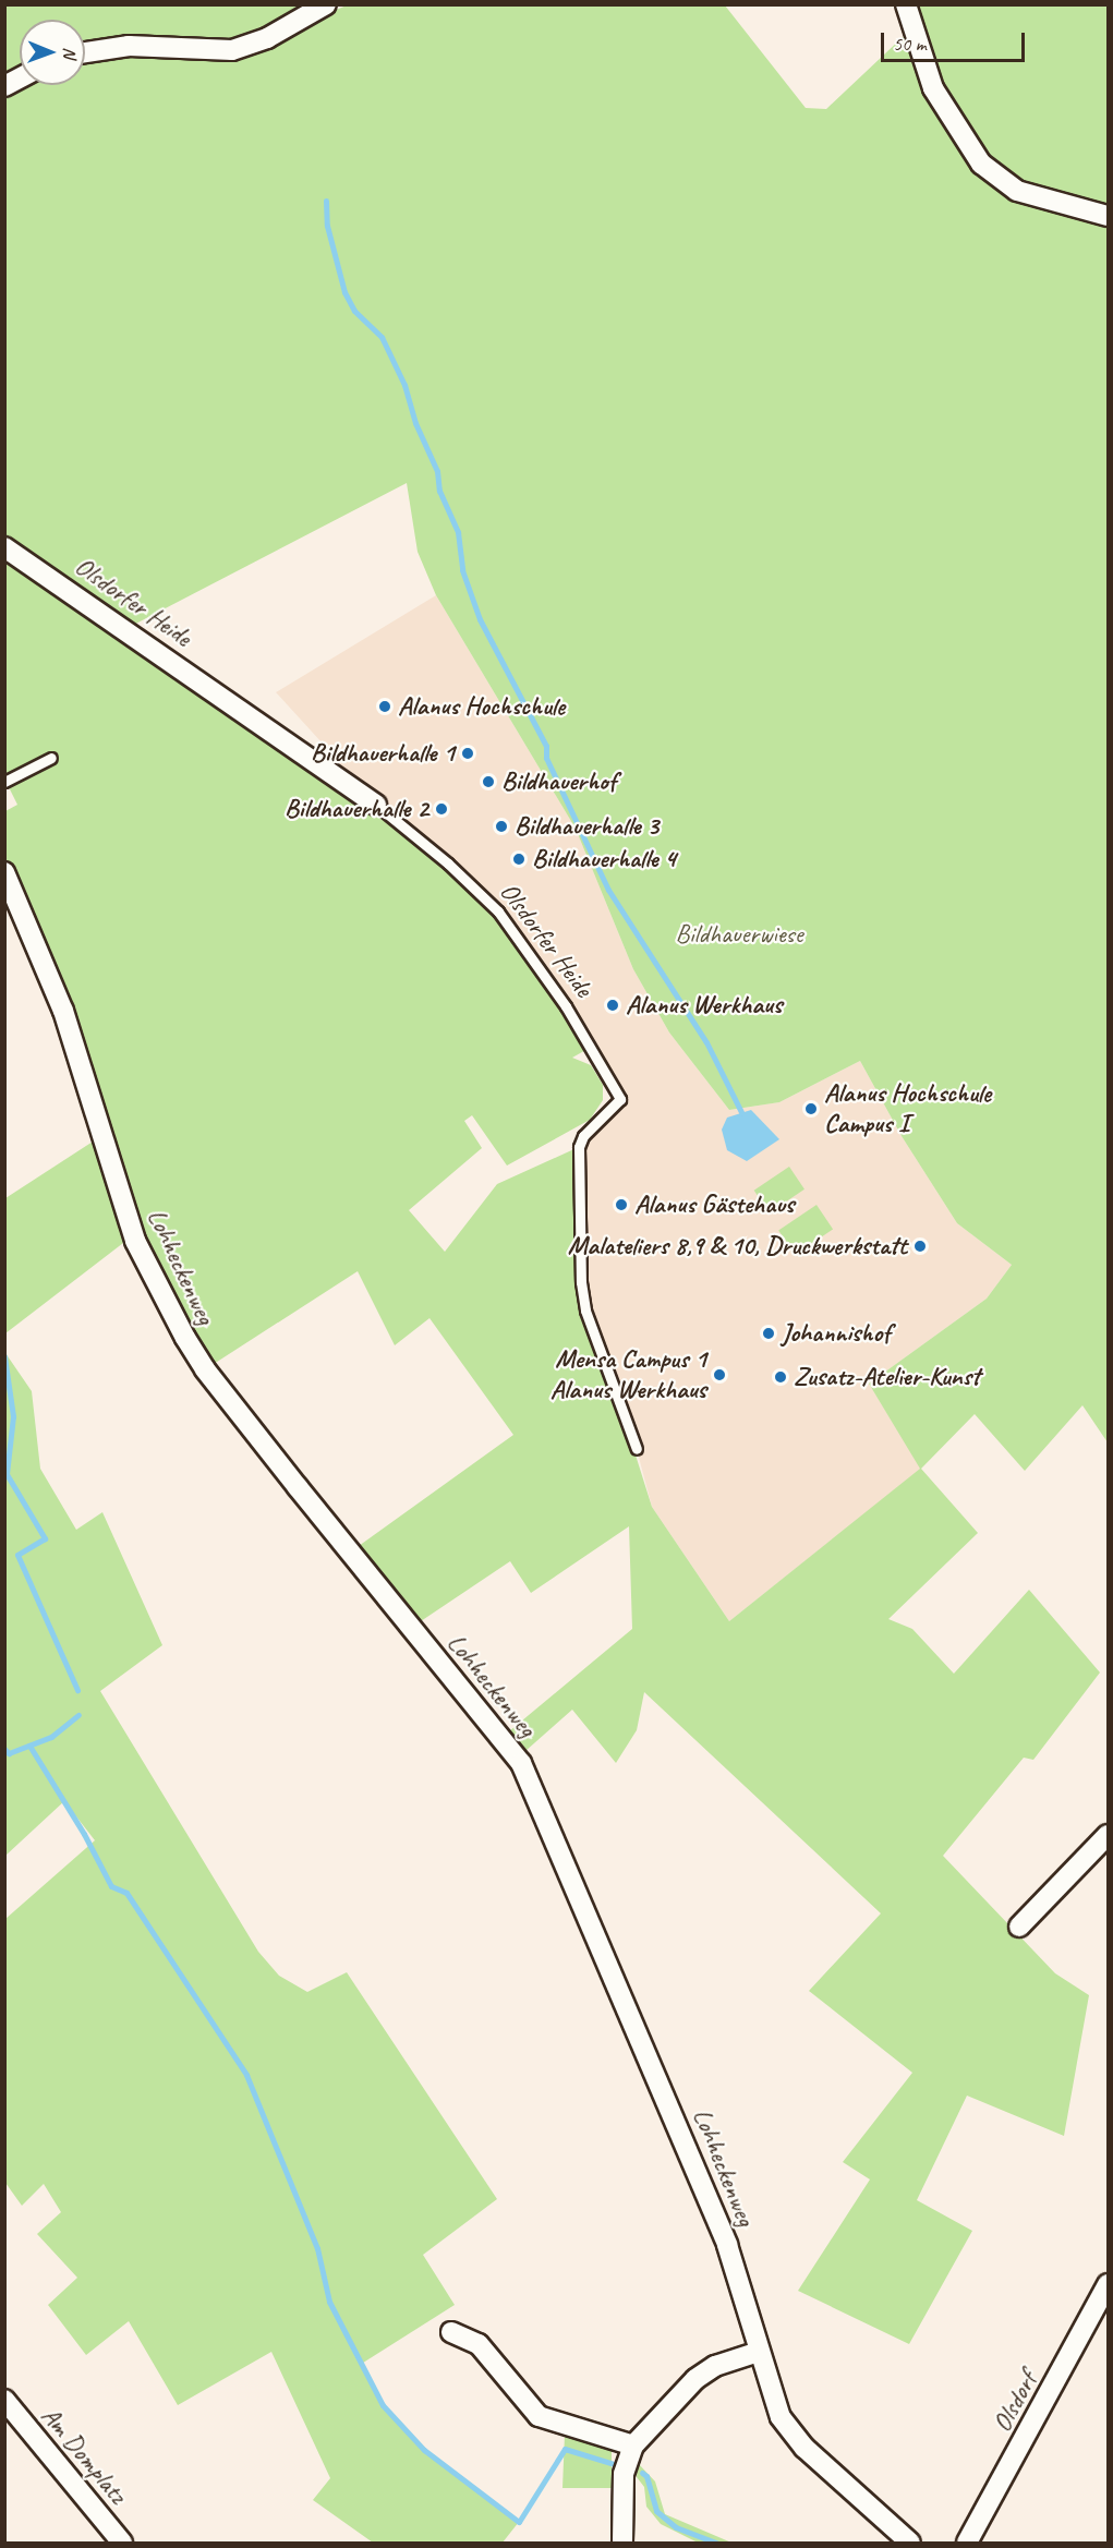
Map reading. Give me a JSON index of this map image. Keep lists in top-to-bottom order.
{
  "streets": {
    "street": [
      "Olsdorfer Heide",
      "Lohheckenweg",
      "Olsdorf",
      "Am Domplatz"
    ]
  },
  "parks": ["Bildhauerwiese"],
  "places": [
    "Alanus Hochschule",
    "Bildhauerhalle 1",
    "Bildhauerhof",
    "Bildhauerhalle 2",
    "Bildhauerhalle 3",
    "Bildhauerhalle 4",
    "Alanus Werkhaus",
    "Alanus Hochschule Campus I",
    "Alanus Gästehaus",
    "Malateliers 8,9 & 10, Druckwerkstatt",
    "Johannishof",
    "Mensa Campus 1 Alanus Werkhaus",
    "Zusatz-Atelier-Kunst"
  ],
  "scale_bar": "50 m",
  "north": "right"
}
